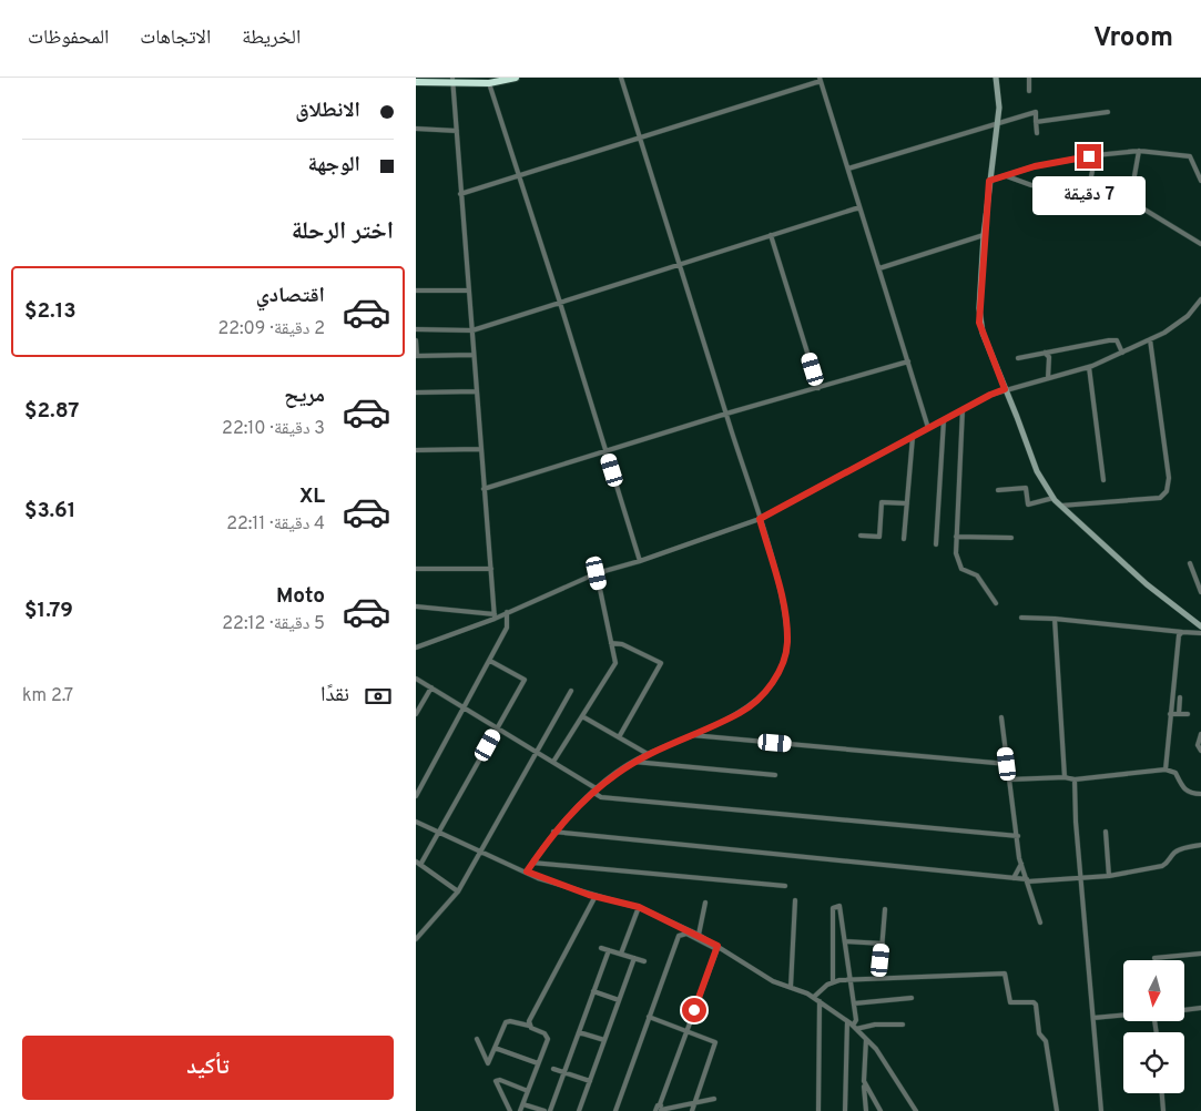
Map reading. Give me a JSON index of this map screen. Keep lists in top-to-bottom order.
{
  "north": "bottom",
  "page": {
    "header": "Vroom",
    "nav": ["الخريطة", "الاتجاهات", "المحفوظات"],
    "banner": ["الانطلاق", "الوجهة"],
    "bubble": "7 دقيقة",
    "heading": "اختر الرحلة",
    "list": [
      {
        "name": "اقتصادي",
        "note": "2 دقيقة · 22:09",
        "value": "$2.13"
      },
      {
        "name": "مريح",
        "note": "3 دقيقة · 22:10",
        "value": "$2.87"
      },
      {
        "name": "XL",
        "note": "4 دقيقة · 22:11",
        "value": "$3.61"
      },
      {
        "name": "Moto",
        "note": "5 دقيقة · 22:12",
        "value": "$1.79"
      }
    ],
    "pay": ["نقدًا", "2.7 km"],
    "buttons": "تأكيد"
  }
}
